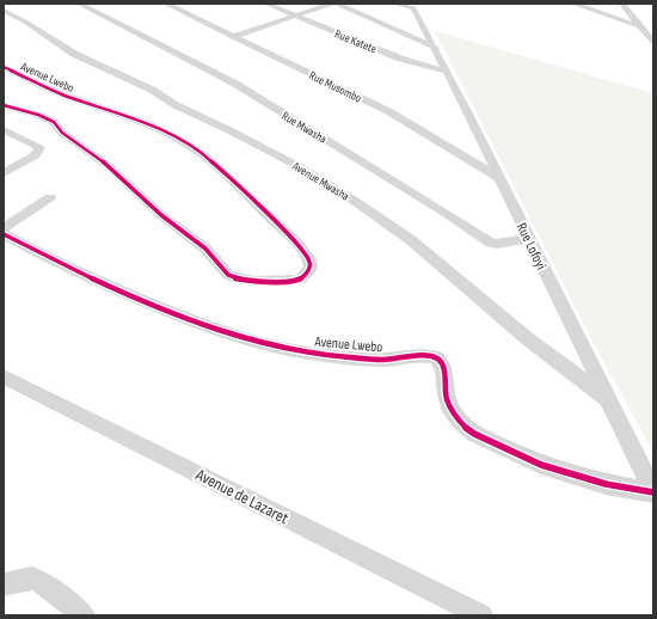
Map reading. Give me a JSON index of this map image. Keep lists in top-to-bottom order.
{
  "streets": {
    "street": [
      "Rue Katete",
      "Avenue Lwebo",
      "Rue Musombo",
      "Rue Mwasha",
      "Avenue Mwasha",
      "Rue Lofoyi",
      "Avenue de Lazaret"
    ]
  },
  "crossings": [
    ["Rue Katete", "Rue Lofoyi"],
    ["Avenue Lwebo", "Rue Lofoyi"],
    ["Rue Musombo", "Rue Lofoyi"],
    ["Rue Mwasha", "Rue Lofoyi"],
    ["Avenue Mwasha", "Rue Lofoyi"]
  ]
}
